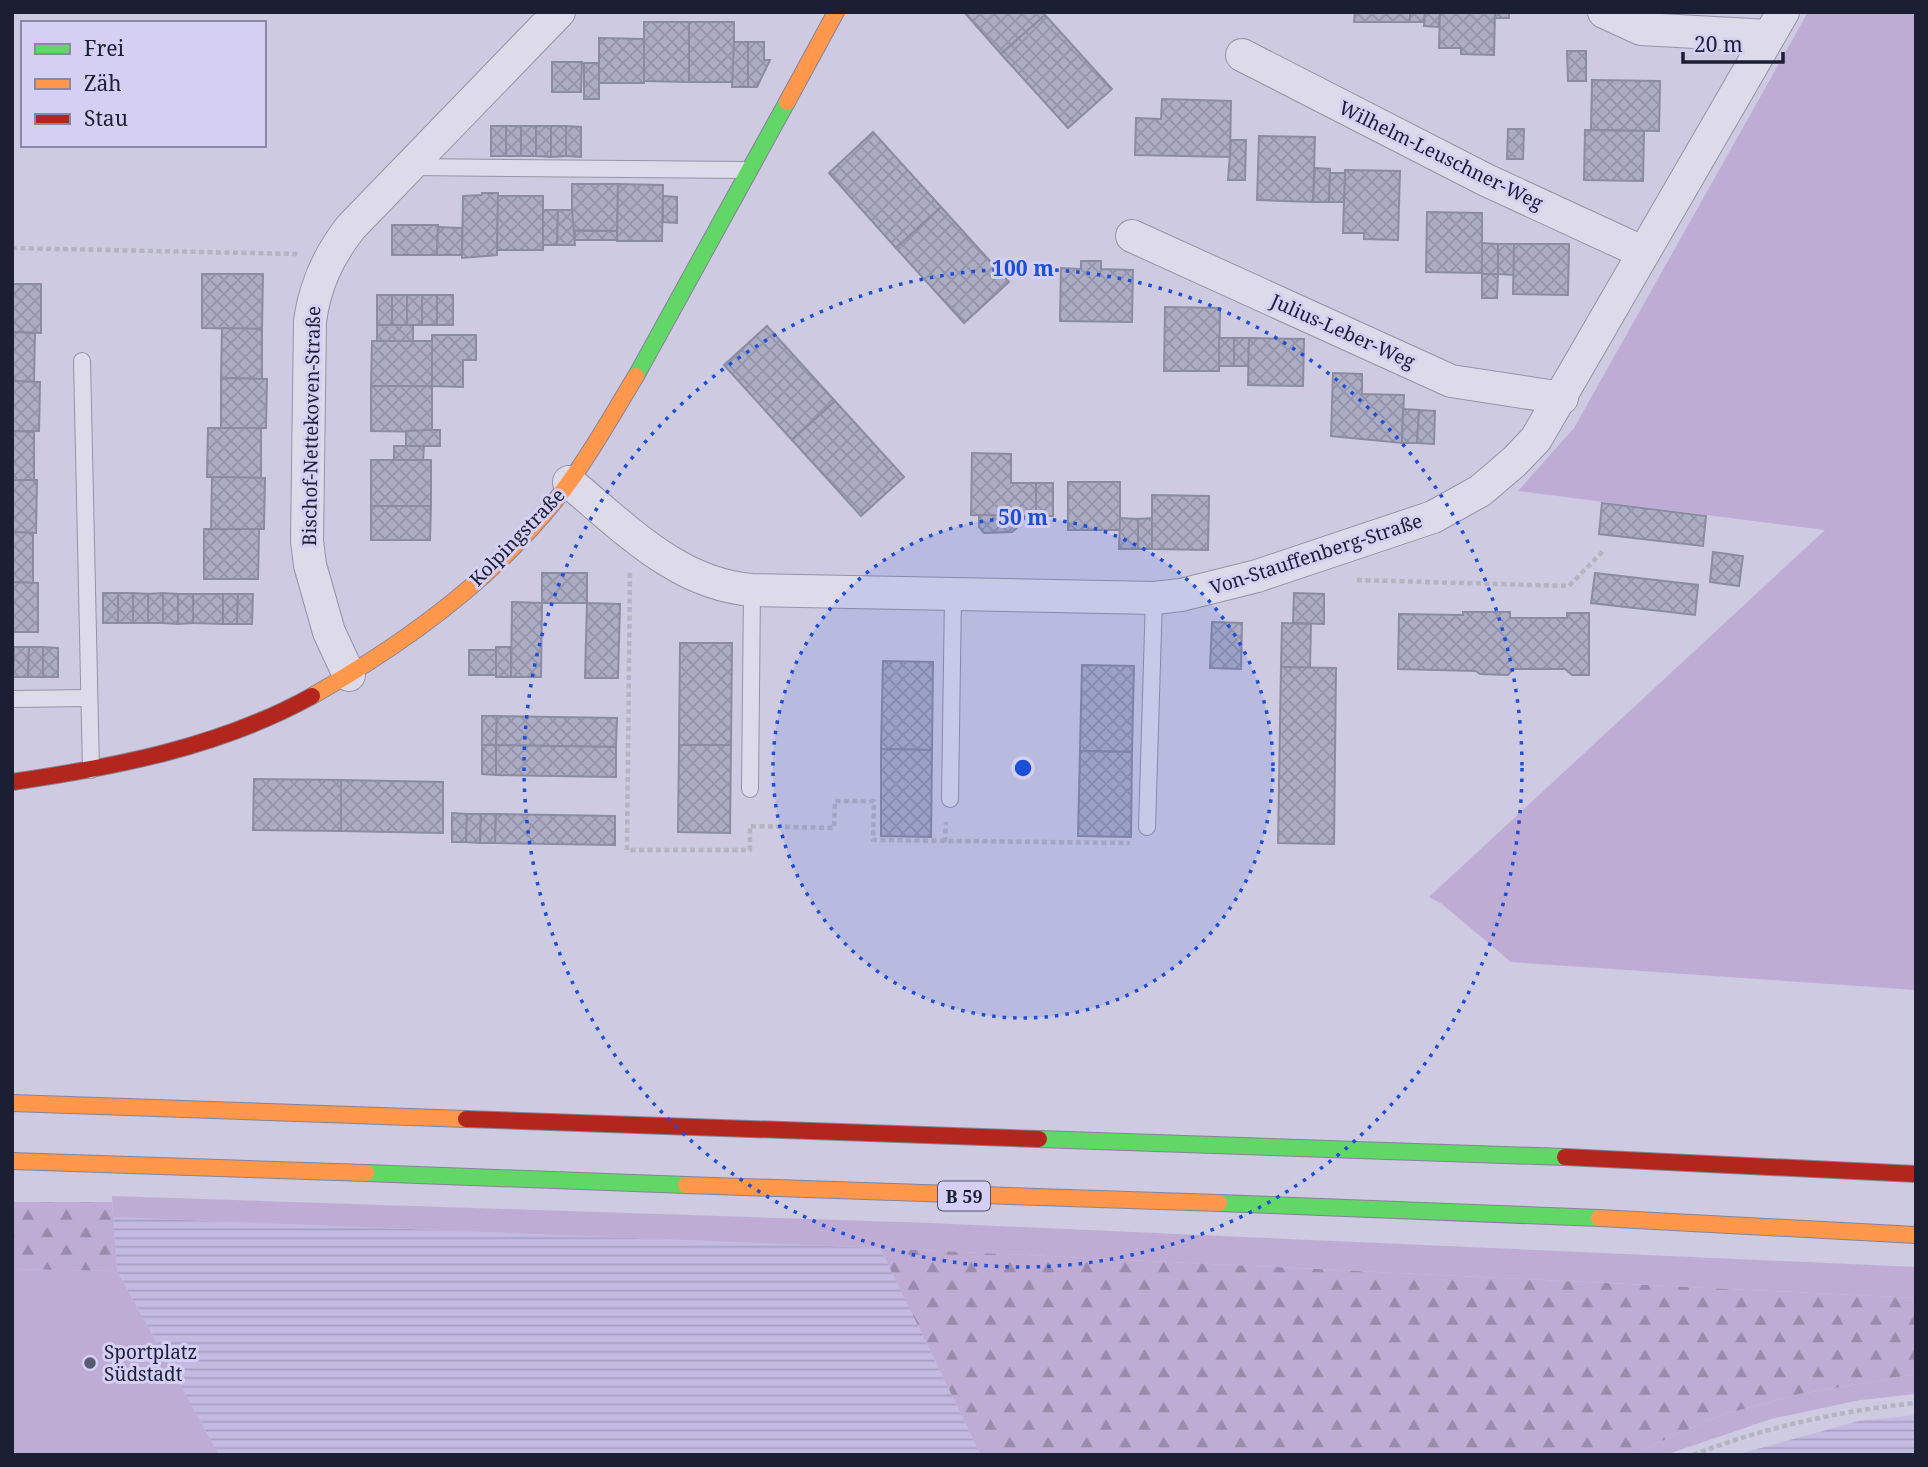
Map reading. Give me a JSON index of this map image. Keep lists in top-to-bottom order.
{
  "streets": {
    "main road": ["Kolpingstraße", "B 59"],
    "street": [
      "Wilhelm-Leuschner-Weg",
      "Julius-Leber-Weg",
      "Bischof-Nettekoven-Straße",
      "Von-Stauffenberg-Straße"
    ]
  },
  "crossings": [
    ["Wilhelm-Leuschner-Weg", "Von-Stauffenberg-Straße"],
    ["Julius-Leber-Weg", "Von-Stauffenberg-Straße"],
    ["Bischof-Nettekoven-Straße", "Kolpingstraße"],
    ["Kolpingstraße", "Von-Stauffenberg-Straße"]
  ],
  "places": ["Sportplatz Südstadt"],
  "legend": ["Frei", "Zäh", "Stau"],
  "scale_bar": "20 m",
  "rings": ["100 m", "50 m"]
}
